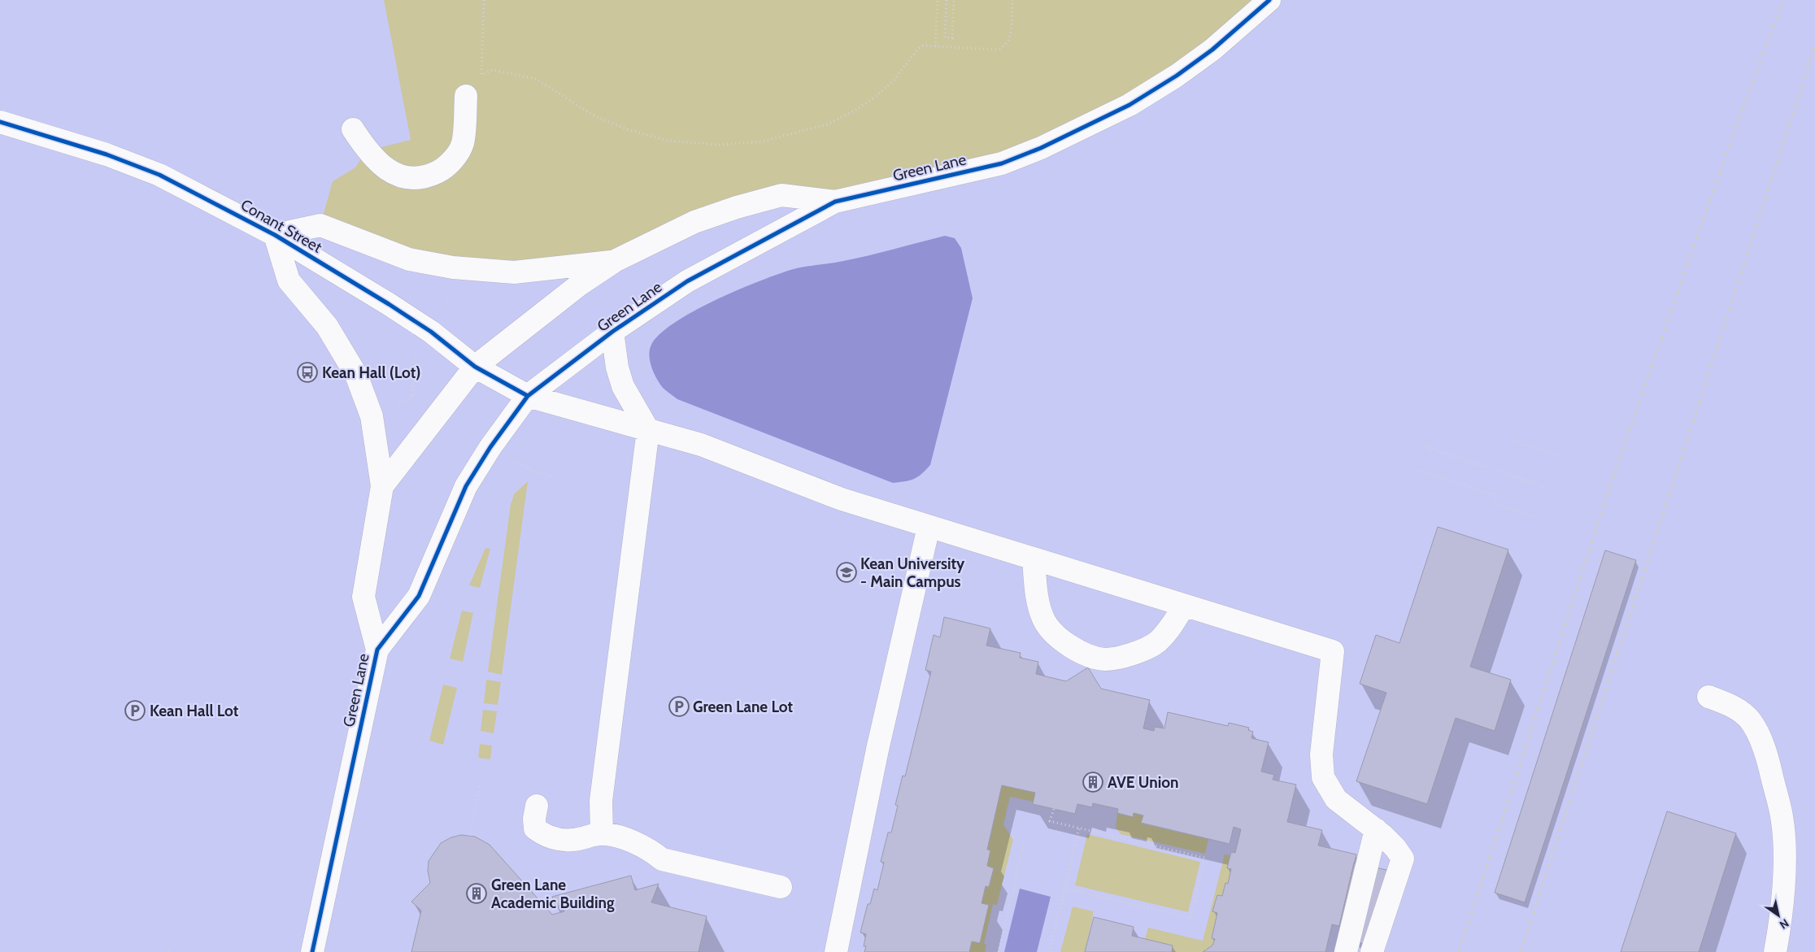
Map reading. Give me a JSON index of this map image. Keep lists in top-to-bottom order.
{
  "streets": {
    "street": ["Green Lane", "Conant Street"]
  },
  "crossings": [
    ["Green Lane", "Conant Street"]
  ],
  "places": {
    "bus stop": ["Kean Hall (Lot)"],
    "school or university": ["Kean University - Main Campus"],
    "parking": ["Green Lane Lot", "Kean Hall Lot"],
    "building": ["AVE Union", "Green Lane Academic Building"]
  },
  "north": "bottom right"
}
